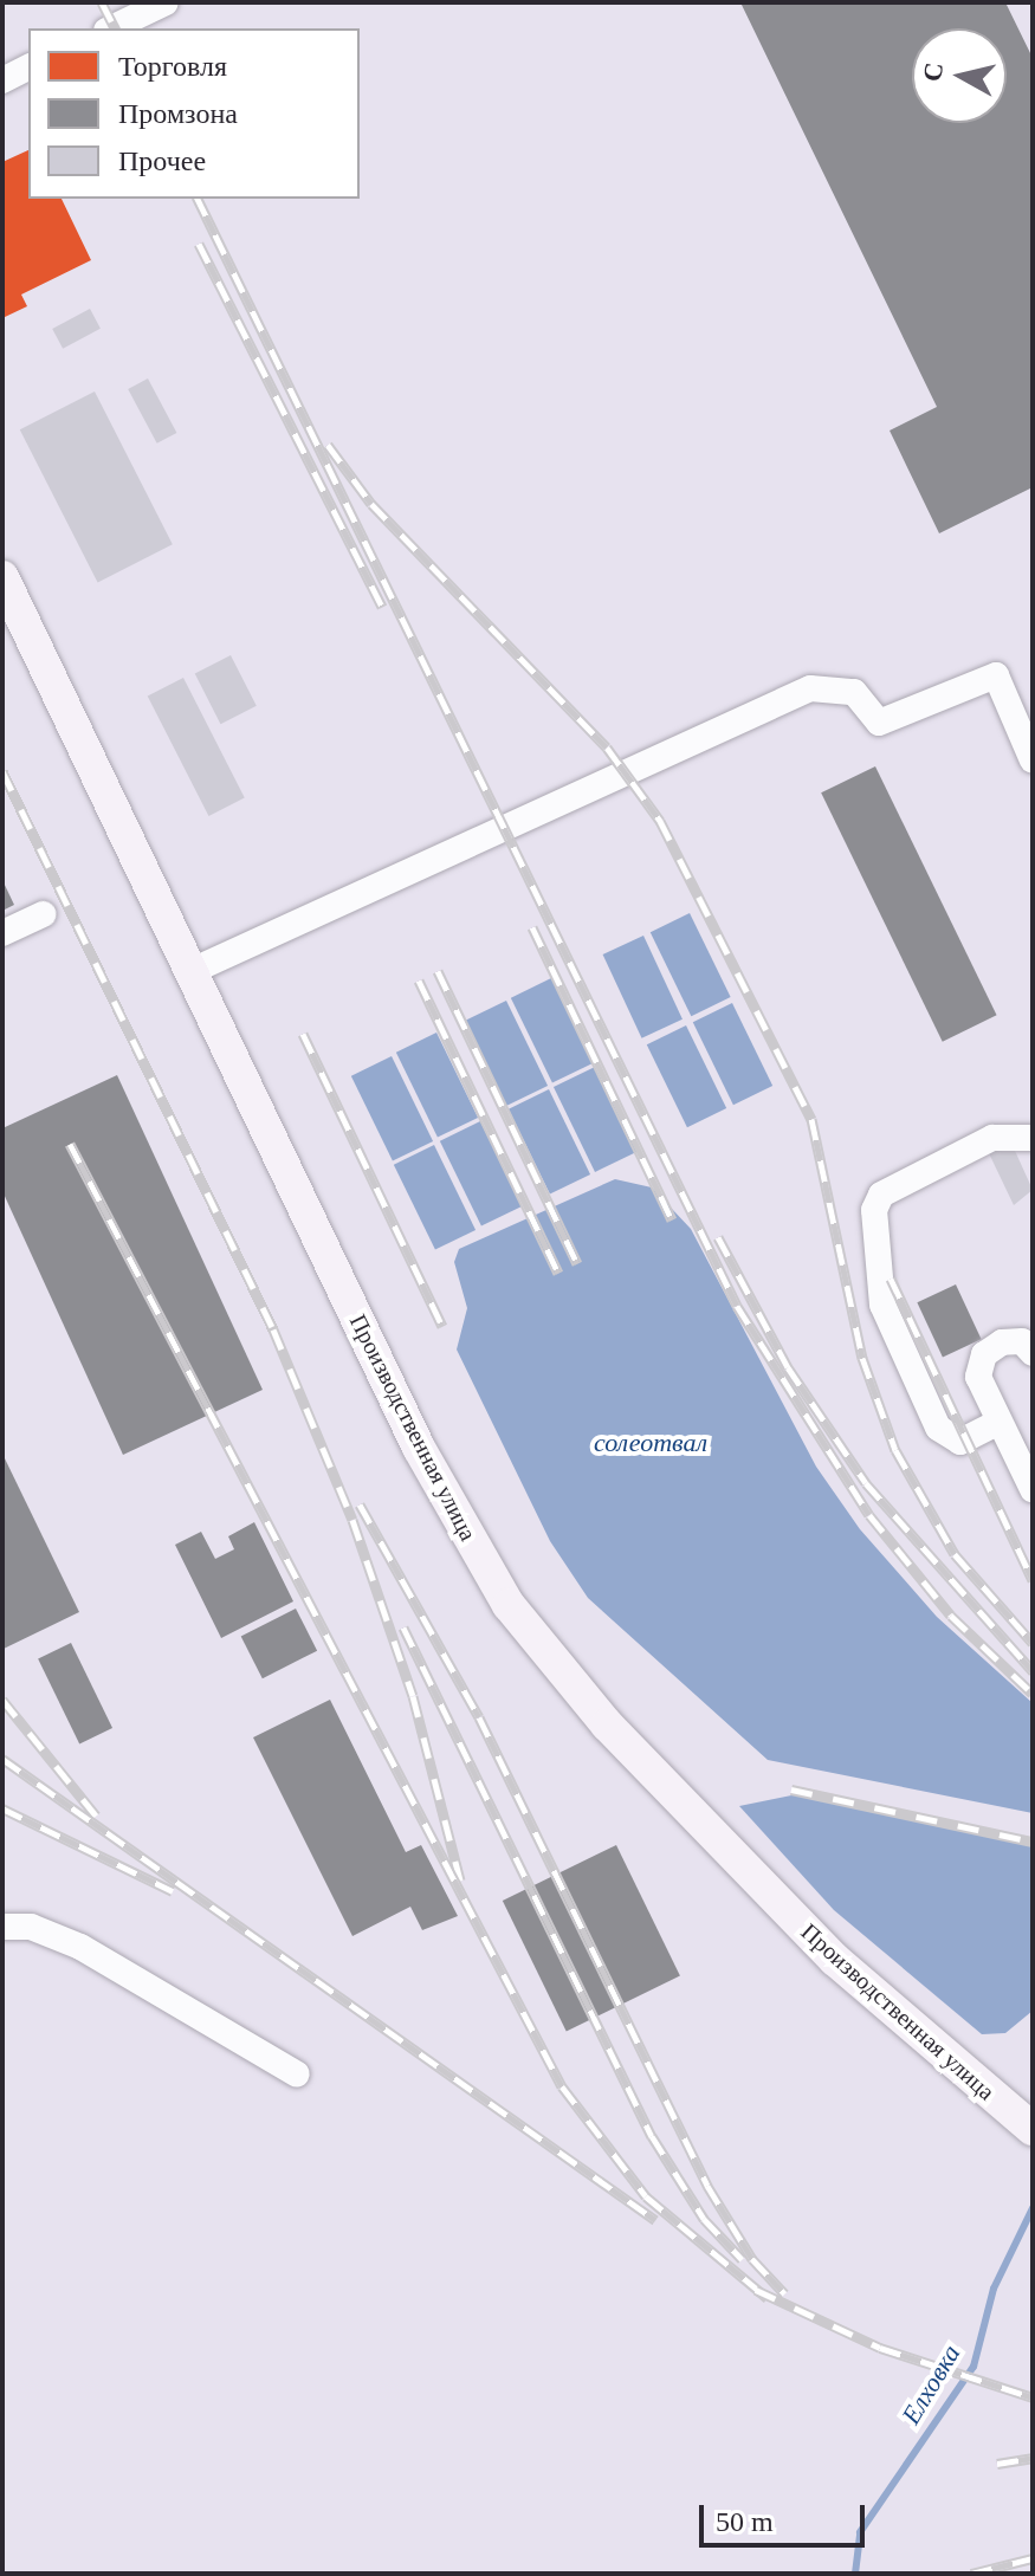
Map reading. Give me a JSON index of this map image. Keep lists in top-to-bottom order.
{
  "streets": {
    "main road": ["Производственная улица"]
  },
  "water": ["солеотвал", "Елховка"],
  "legend": ["Торговля", "Промзона", "Прочее"],
  "scale_bar": "50 m",
  "north": "left"
}
